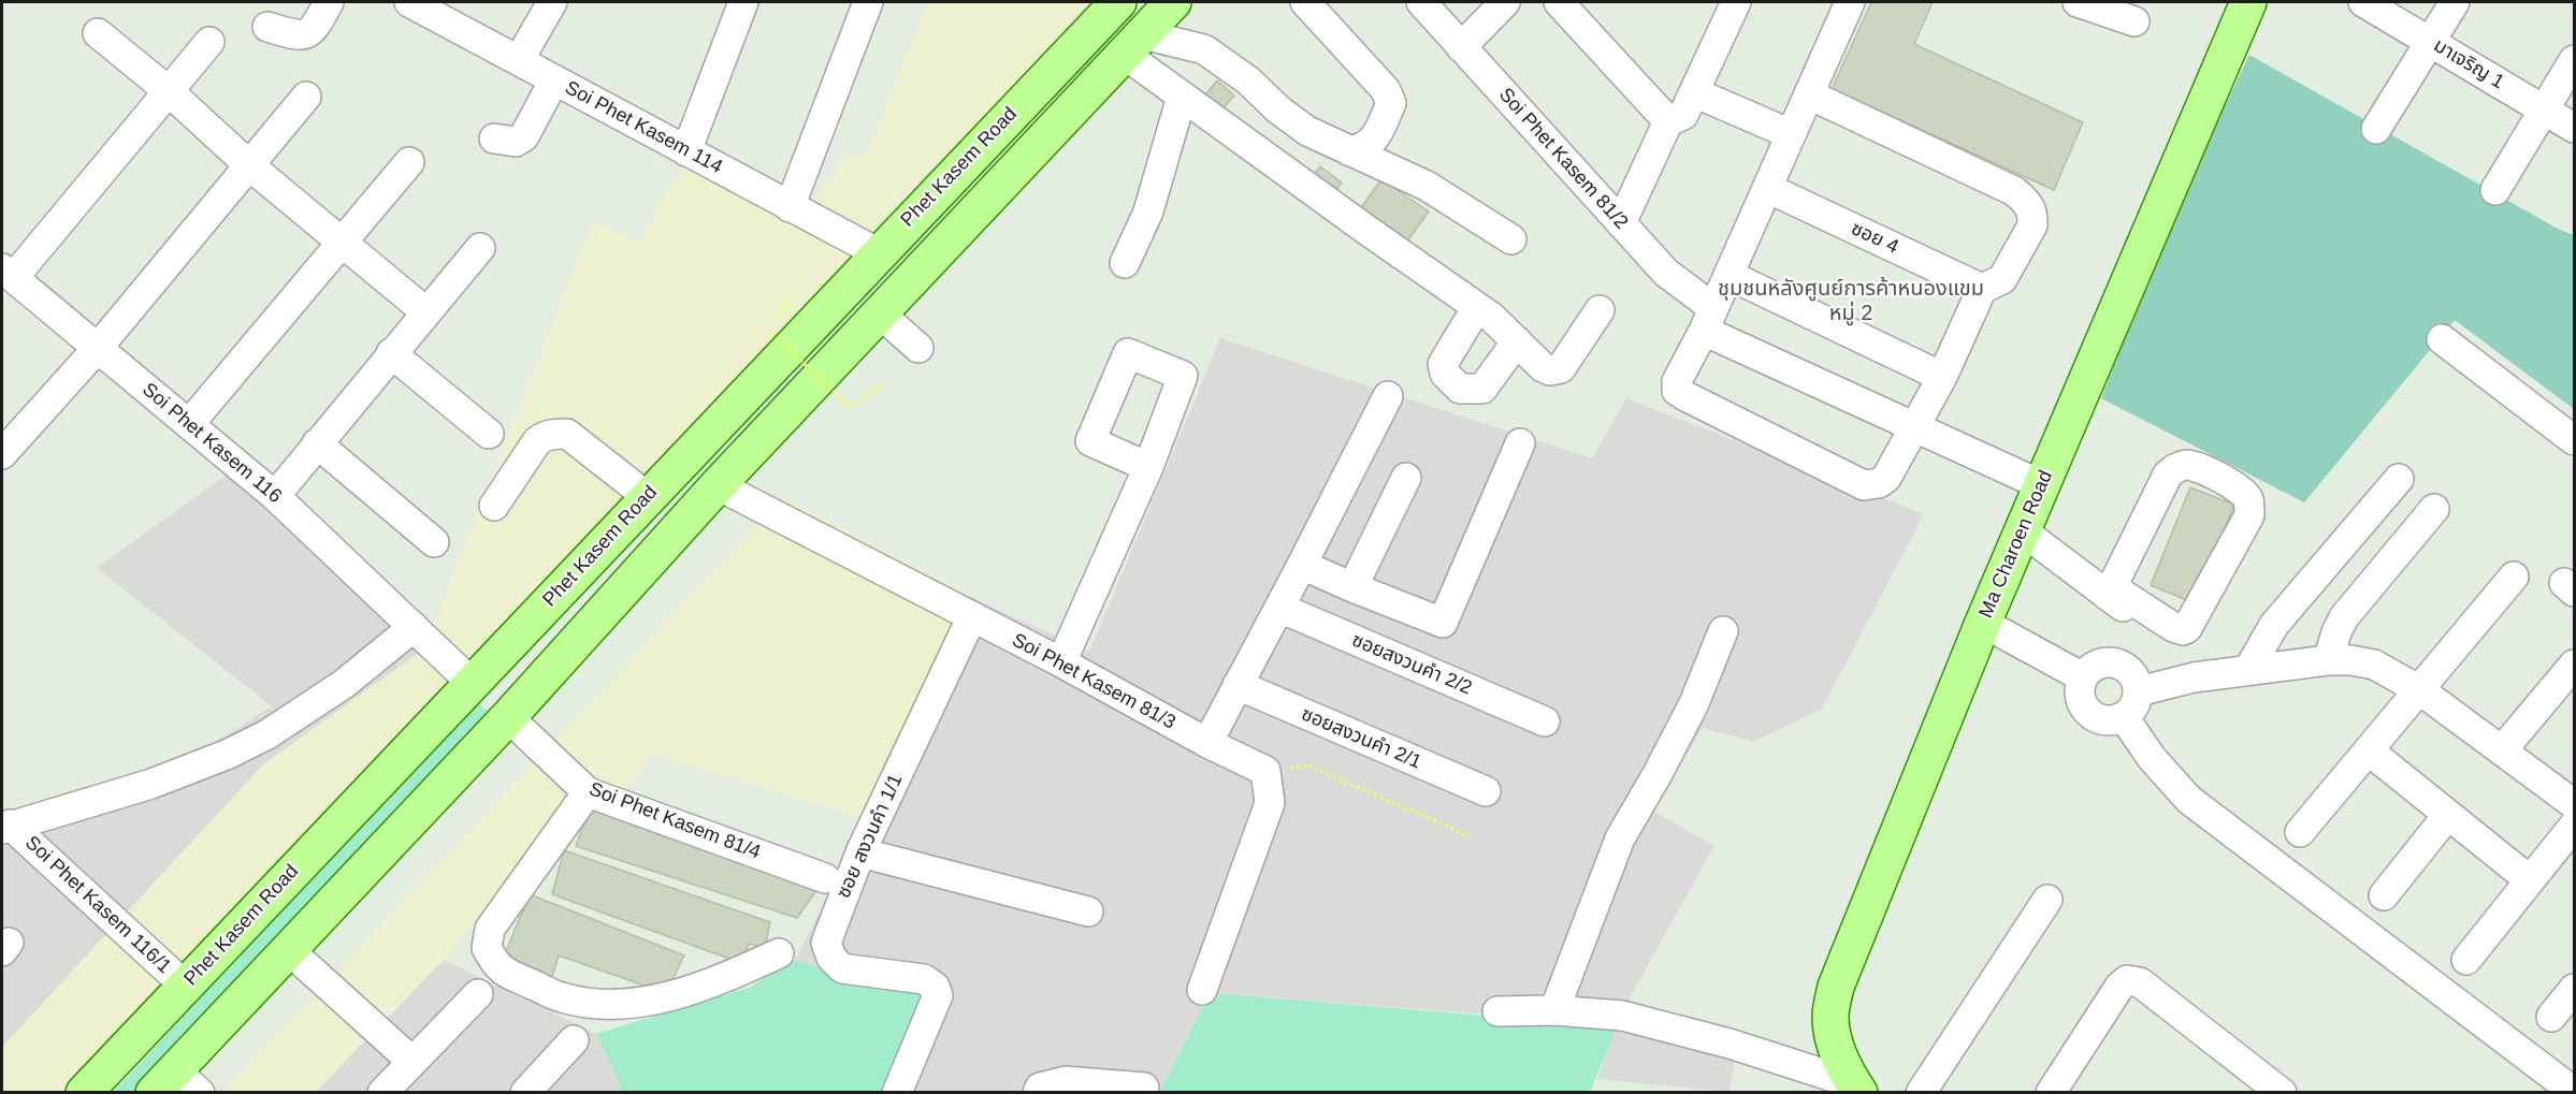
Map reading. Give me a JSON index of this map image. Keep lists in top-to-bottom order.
{
  "streets": {
    "main road": ["Phet Kasem Road", "Ma Charoen Road"],
    "street": [
      "มาเจริญ 1",
      "Soi Phet Kasem 114",
      "Soi Phet Kasem 81/2",
      "ซอย 4",
      "Soi Phet Kasem 116",
      "ซอยสงวนคำ 2/2",
      "Soi Phet Kasem 81/3",
      "ซอยสงวนคำ 2/1",
      "Soi Phet Kasem 81/4",
      "ซอย สงวนคำ 1/1",
      "Soi Phet Kasem 116/1"
    ]
  },
  "crossings": [
    ["Soi Phet Kasem 114", "Phet Kasem Road"],
    ["Soi Phet Kasem 81/2", "Ma Charoen Road"],
    ["Phet Kasem Road", "Soi Phet Kasem 116"],
    ["Phet Kasem Road", "Soi Phet Kasem 116/1"],
    ["Soi Phet Kasem 81/3", "ซอย สงวนคำ 1/1"]
  ],
  "districts": ["ชุมชนหลังศูนย์การค้าหนองแขม หมู่ 2"]
}
